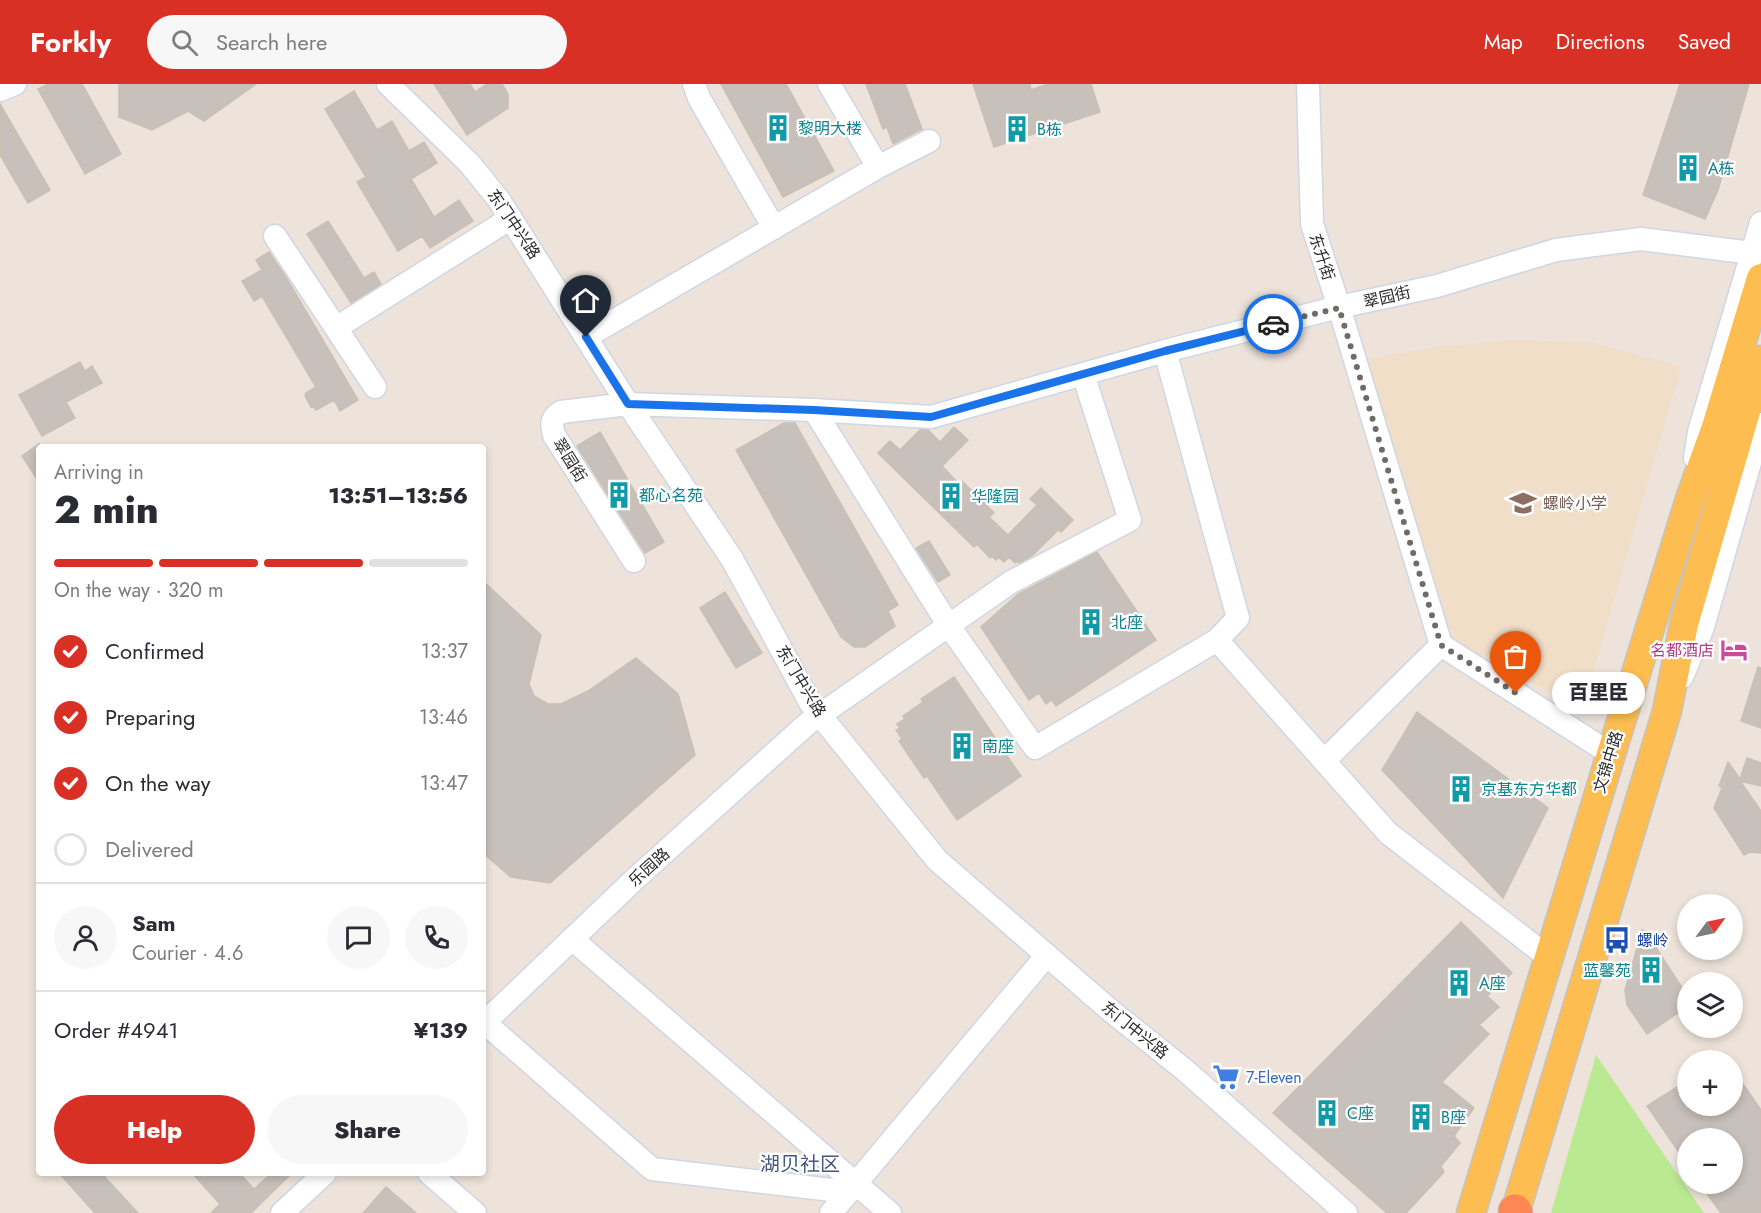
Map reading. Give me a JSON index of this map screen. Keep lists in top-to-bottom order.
{
  "streets": {
    "main road": ["文锦中路"],
    "street": [
      "东门中兴路",
      "东升街",
      "翠园街",
      "乐园路"
    ]
  },
  "crossings": [
    ["东门中兴路", "翠园街"],
    ["东门中兴路", "乐园路"],
    ["东升街", "翠园街"],
    ["翠园街", "文锦中路"],
    ["翠园街", "乐园路"]
  ],
  "districts": ["湖贝社区"],
  "places": {
    "building": [
      "黎明大楼",
      "B栋",
      "A栋",
      "都心名苑",
      "华隆园",
      "北座",
      "南座",
      "京基东方华都",
      "蓝馨苑",
      "A座",
      "C座",
      "B座"
    ],
    "school or university": ["螺岭小学"],
    "hotel": ["名都酒店"],
    "other": ["百里臣"],
    "bus stop": ["螺岭"],
    "supermarket": ["7-Eleven"]
  },
  "north": "top right",
  "page": {
    "header": "Forkly",
    "search": "Search here",
    "nav": ["Map", "Directions", "Saved"],
    "heading": ["2 min", "Arriving in", "13:51–13:56"],
    "panel": [
      "Sam",
      "Courier · 4.6",
      "Order #4941",
      "¥139"
    ],
    "bar": "On the way · 320 m",
    "list": [
      ["Confirmed", "13:37"],
      ["Preparing", "13:46"],
      ["On the way", "13:47"],
      "Delivered"
    ],
    "bubble": "百里臣",
    "map_buttons": ["+", "−"],
    "buttons": ["Help", "Share"]
  }
}
